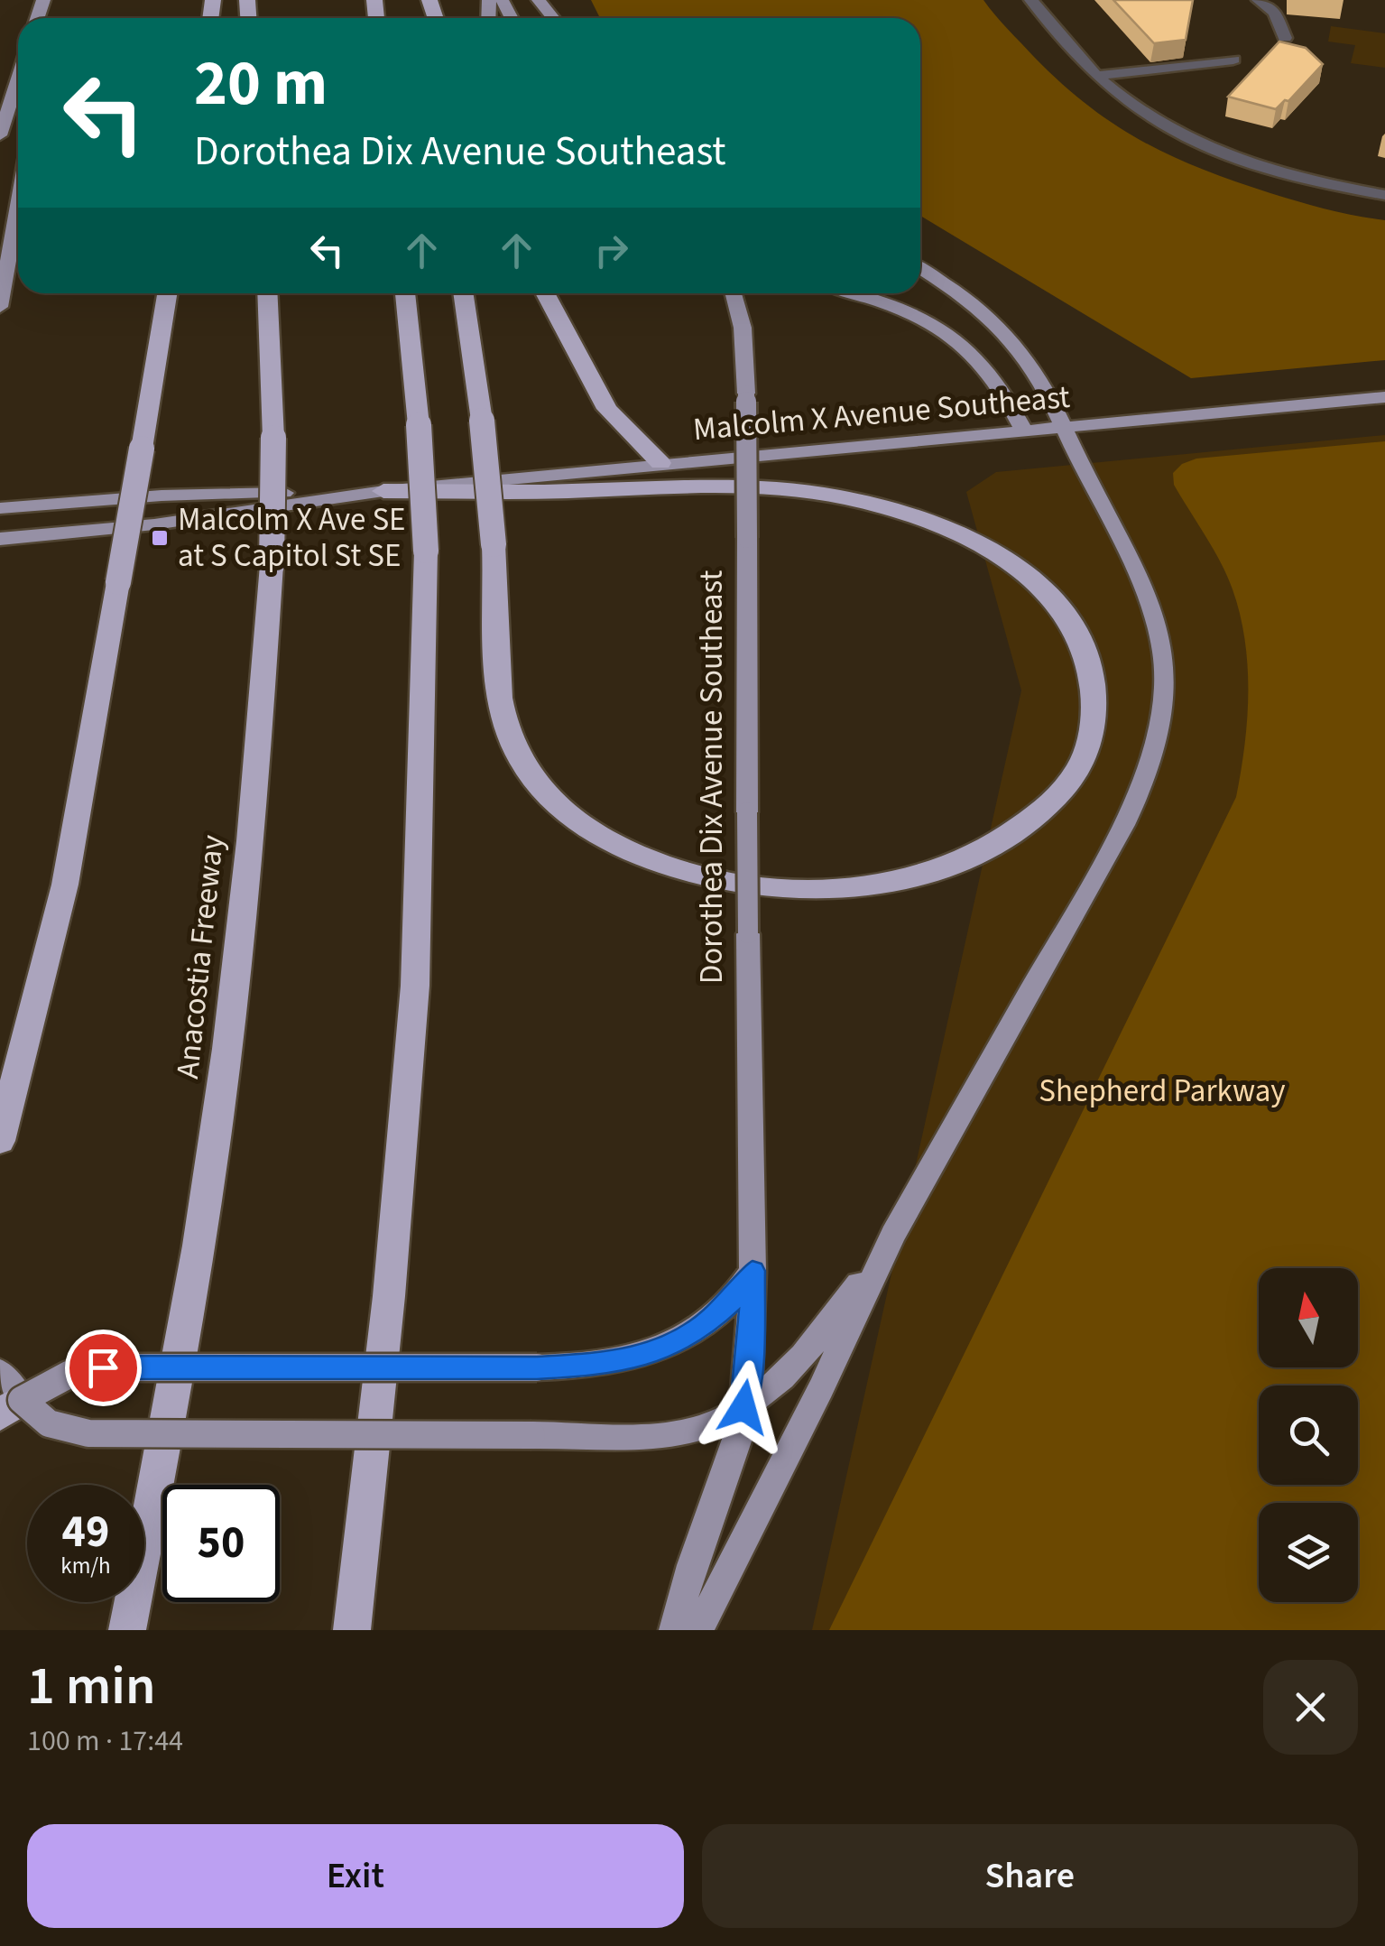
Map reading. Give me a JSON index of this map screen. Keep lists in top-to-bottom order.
{
  "streets": {
    "highway": ["Anacostia Freeway"],
    "main road": ["Malcolm X Avenue Southeast", "Dorothea Dix Avenue Southeast"]
  },
  "parks": ["Shepherd Parkway"],
  "places": {
    "transit": ["Malcolm X Ave SE at S Capitol St SE"]
  },
  "north": "top",
  "page": {
    "turn": ["20 m", "Dorothea Dix Avenue Southeast"],
    "speed": "49 km/h",
    "limit": "50",
    "heading": ["1 min", "100 m · 17:44"],
    "buttons": ["Exit", "Share"]
  }
}
